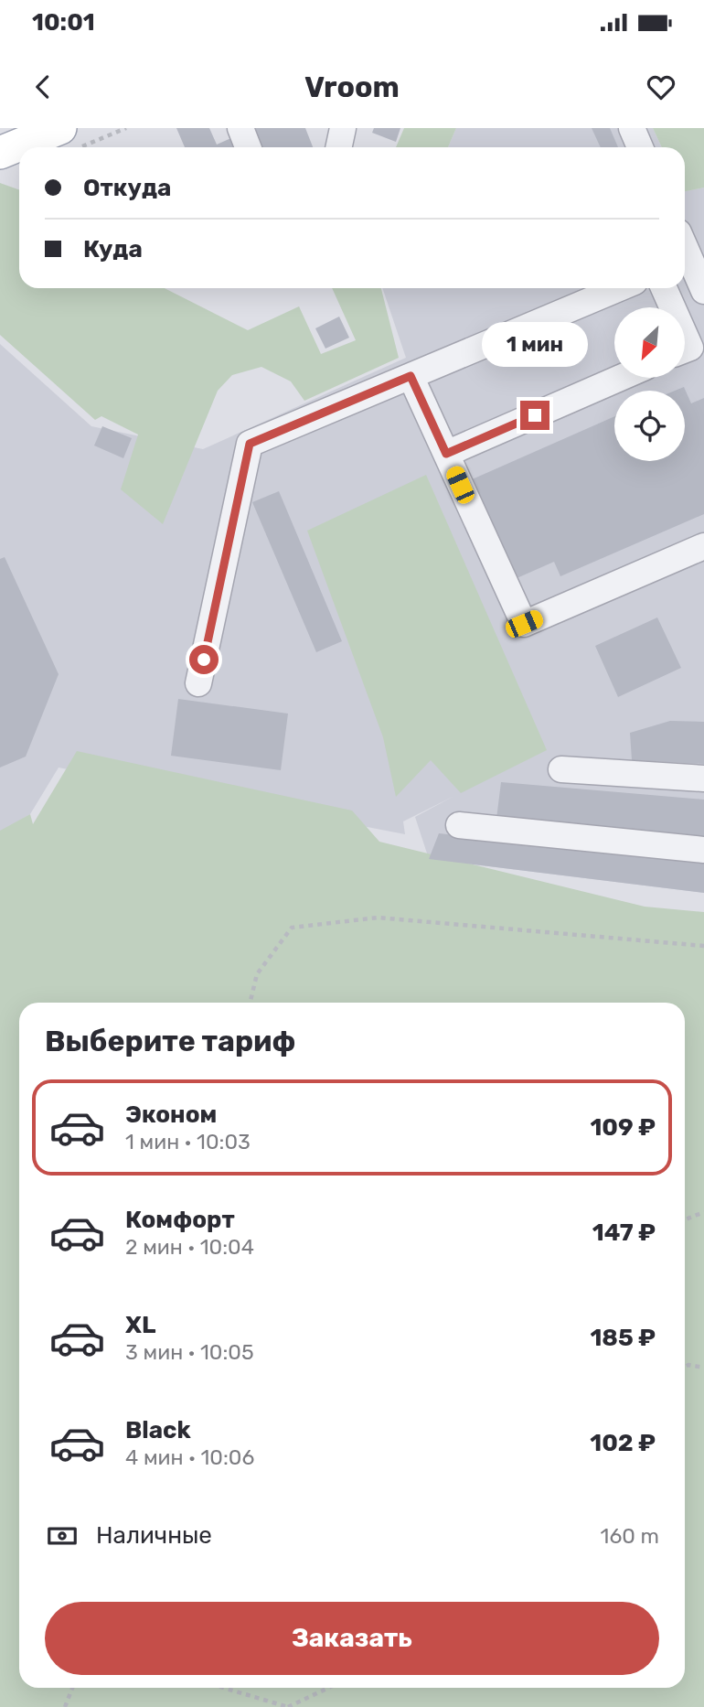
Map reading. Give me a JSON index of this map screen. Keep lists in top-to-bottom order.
{
  "north": "bottom left",
  "page": {
    "status": "10:01",
    "header": "Vroom",
    "banner": ["Откуда", "Куда"],
    "bubble": "1 мин",
    "heading": "Выберите тариф",
    "list": [
      {
        "name": "Эконом",
        "note": "1 мин · 10:03",
        "value": "109 ₽"
      },
      {
        "name": "Комфорт",
        "note": "2 мин · 10:04",
        "value": "147 ₽"
      },
      {
        "name": "XL",
        "note": "3 мин · 10:05",
        "value": "185 ₽"
      },
      {
        "name": "Black",
        "note": "4 мин · 10:06",
        "value": "102 ₽"
      }
    ],
    "pay": ["Наличные", "160 m"],
    "buttons": "Заказать"
  }
}
